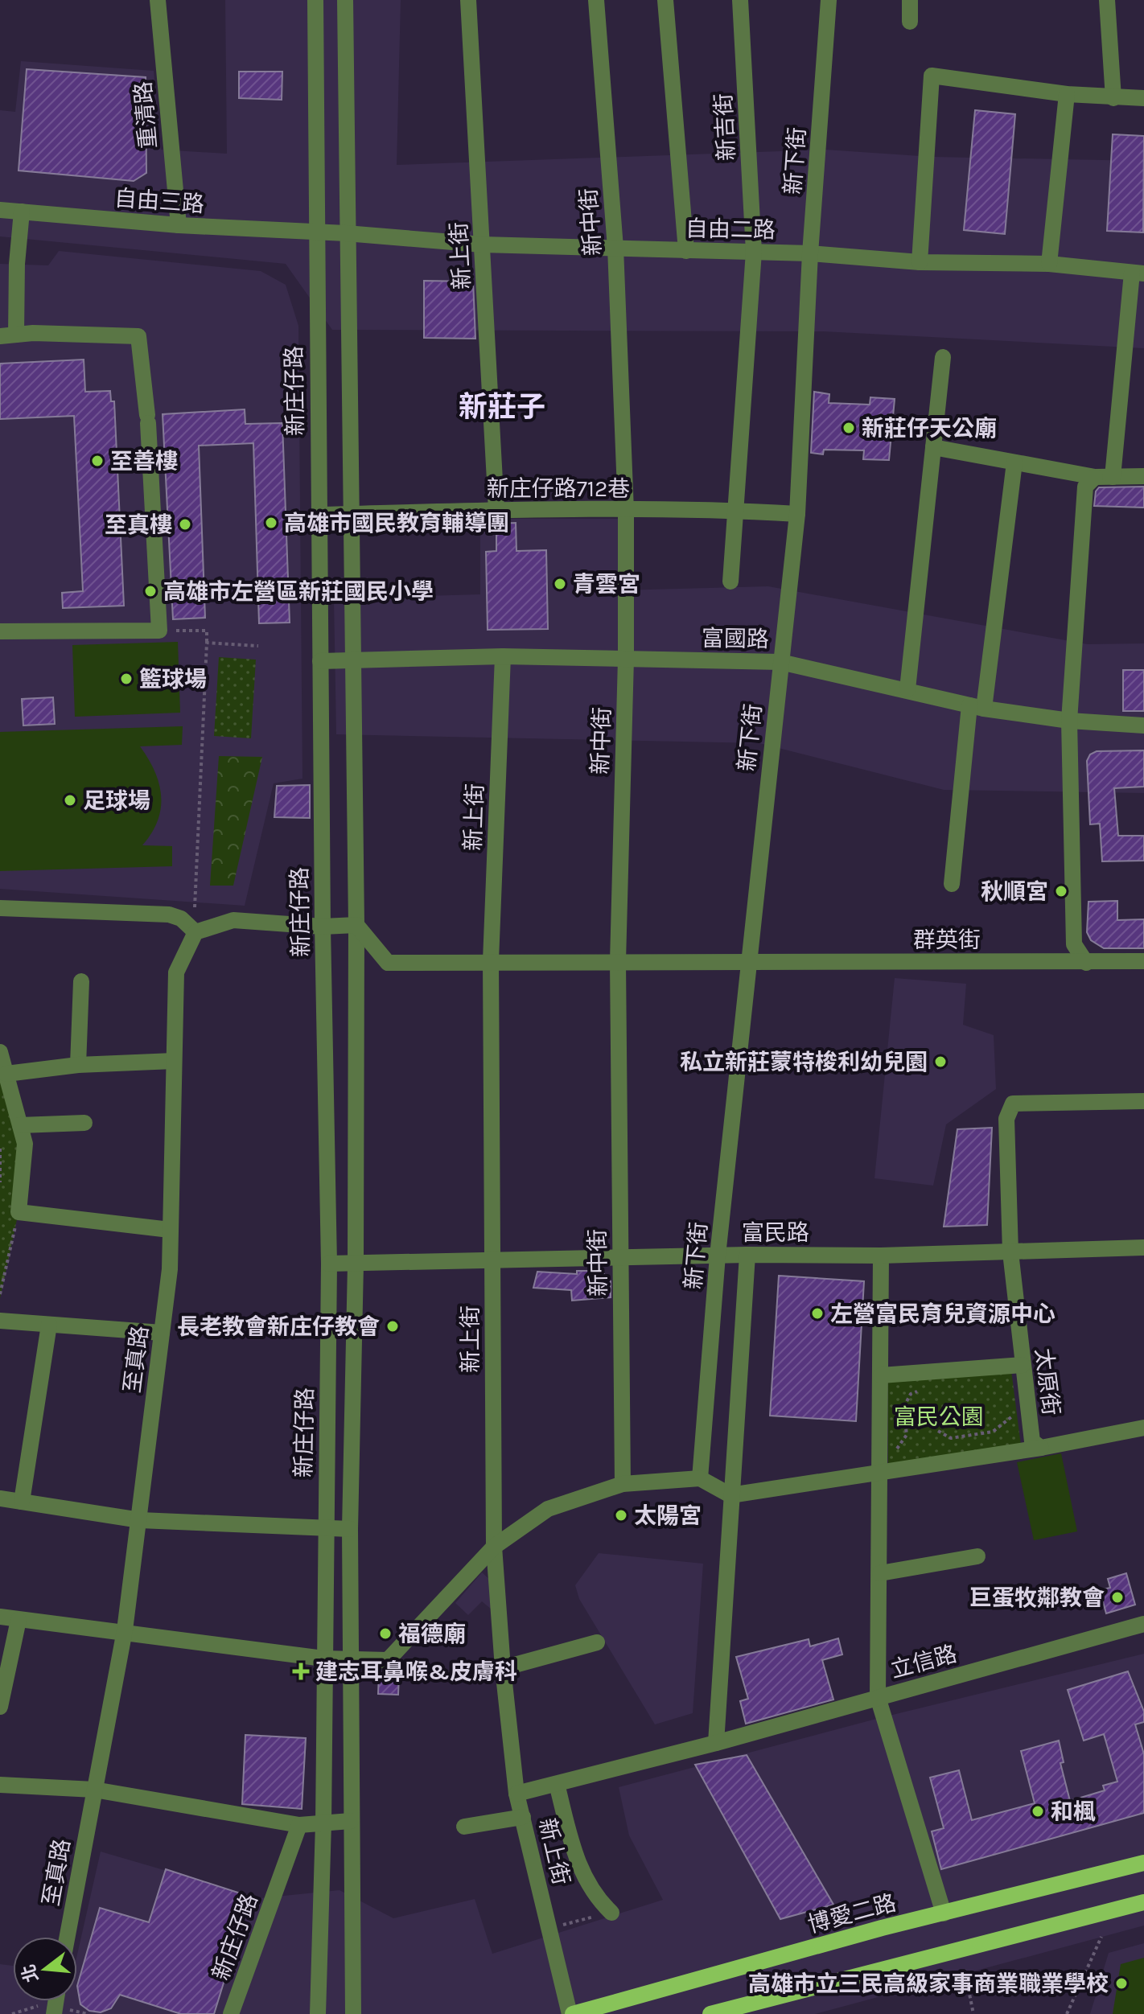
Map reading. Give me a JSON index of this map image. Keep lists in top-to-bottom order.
{
  "streets": {
    "main road": ["博愛二路"],
    "street": [
      "重清路",
      "新吉街",
      "新下街",
      "自由三路",
      "新中街",
      "自由二路",
      "新上街",
      "新庄仔路",
      "新庄仔路712巷",
      "富國路",
      "群英街",
      "富民路",
      "至真路",
      "太原街",
      "立信路"
    ]
  },
  "crossings": [
    ["重清路", "自由三路"],
    ["新吉街", "自由二路"],
    ["新吉街", "新庄仔路712巷"],
    ["新下街", "自由二路"],
    ["新下街", "新庄仔路712巷"],
    ["新下街", "富國路"],
    ["新下街", "群英街"],
    ["新下街", "富民路"],
    ["自由三路", "自由二路"],
    ["自由三路", "新庄仔路"],
    ["新中街", "自由二路"],
    ["新中街", "新庄仔路712巷"],
    ["新中街", "富國路"],
    ["新中街", "群英街"],
    ["新中街", "富民路"],
    ["自由二路", "新上街"],
    ["自由二路", "新庄仔路"],
    ["新上街", "新庄仔路712巷"],
    ["新上街", "富國路"],
    ["新上街", "群英街"],
    ["新上街", "富民路"],
    ["新上街", "立信路"],
    ["新上街", "博愛二路"],
    ["新庄仔路", "新庄仔路712巷"],
    ["新庄仔路", "富國路"],
    ["新庄仔路", "富民路"],
    ["富民路", "太原街"]
  ],
  "districts": ["新莊子"],
  "parks": ["富民公園"],
  "places": {
    "other": [
      "新莊仔天公廟",
      "至善樓",
      "高雄市國民教育輔導團",
      "至真樓",
      "青雲宮",
      "高雄市左營區新莊國民小學",
      "籃球場",
      "足球場",
      "秋順宮",
      "私立新莊蒙特梭利幼兒園",
      "左營富民育兒資源中心",
      "長老教會新庄仔教會",
      "太陽宮",
      "巨蛋牧鄰教會",
      "福德廟",
      "和楓",
      "高雄市立三民高級家事商業職業學校"
    ],
    "health": ["建志耳鼻喉&皮膚科"]
  },
  "north": "left"
}
